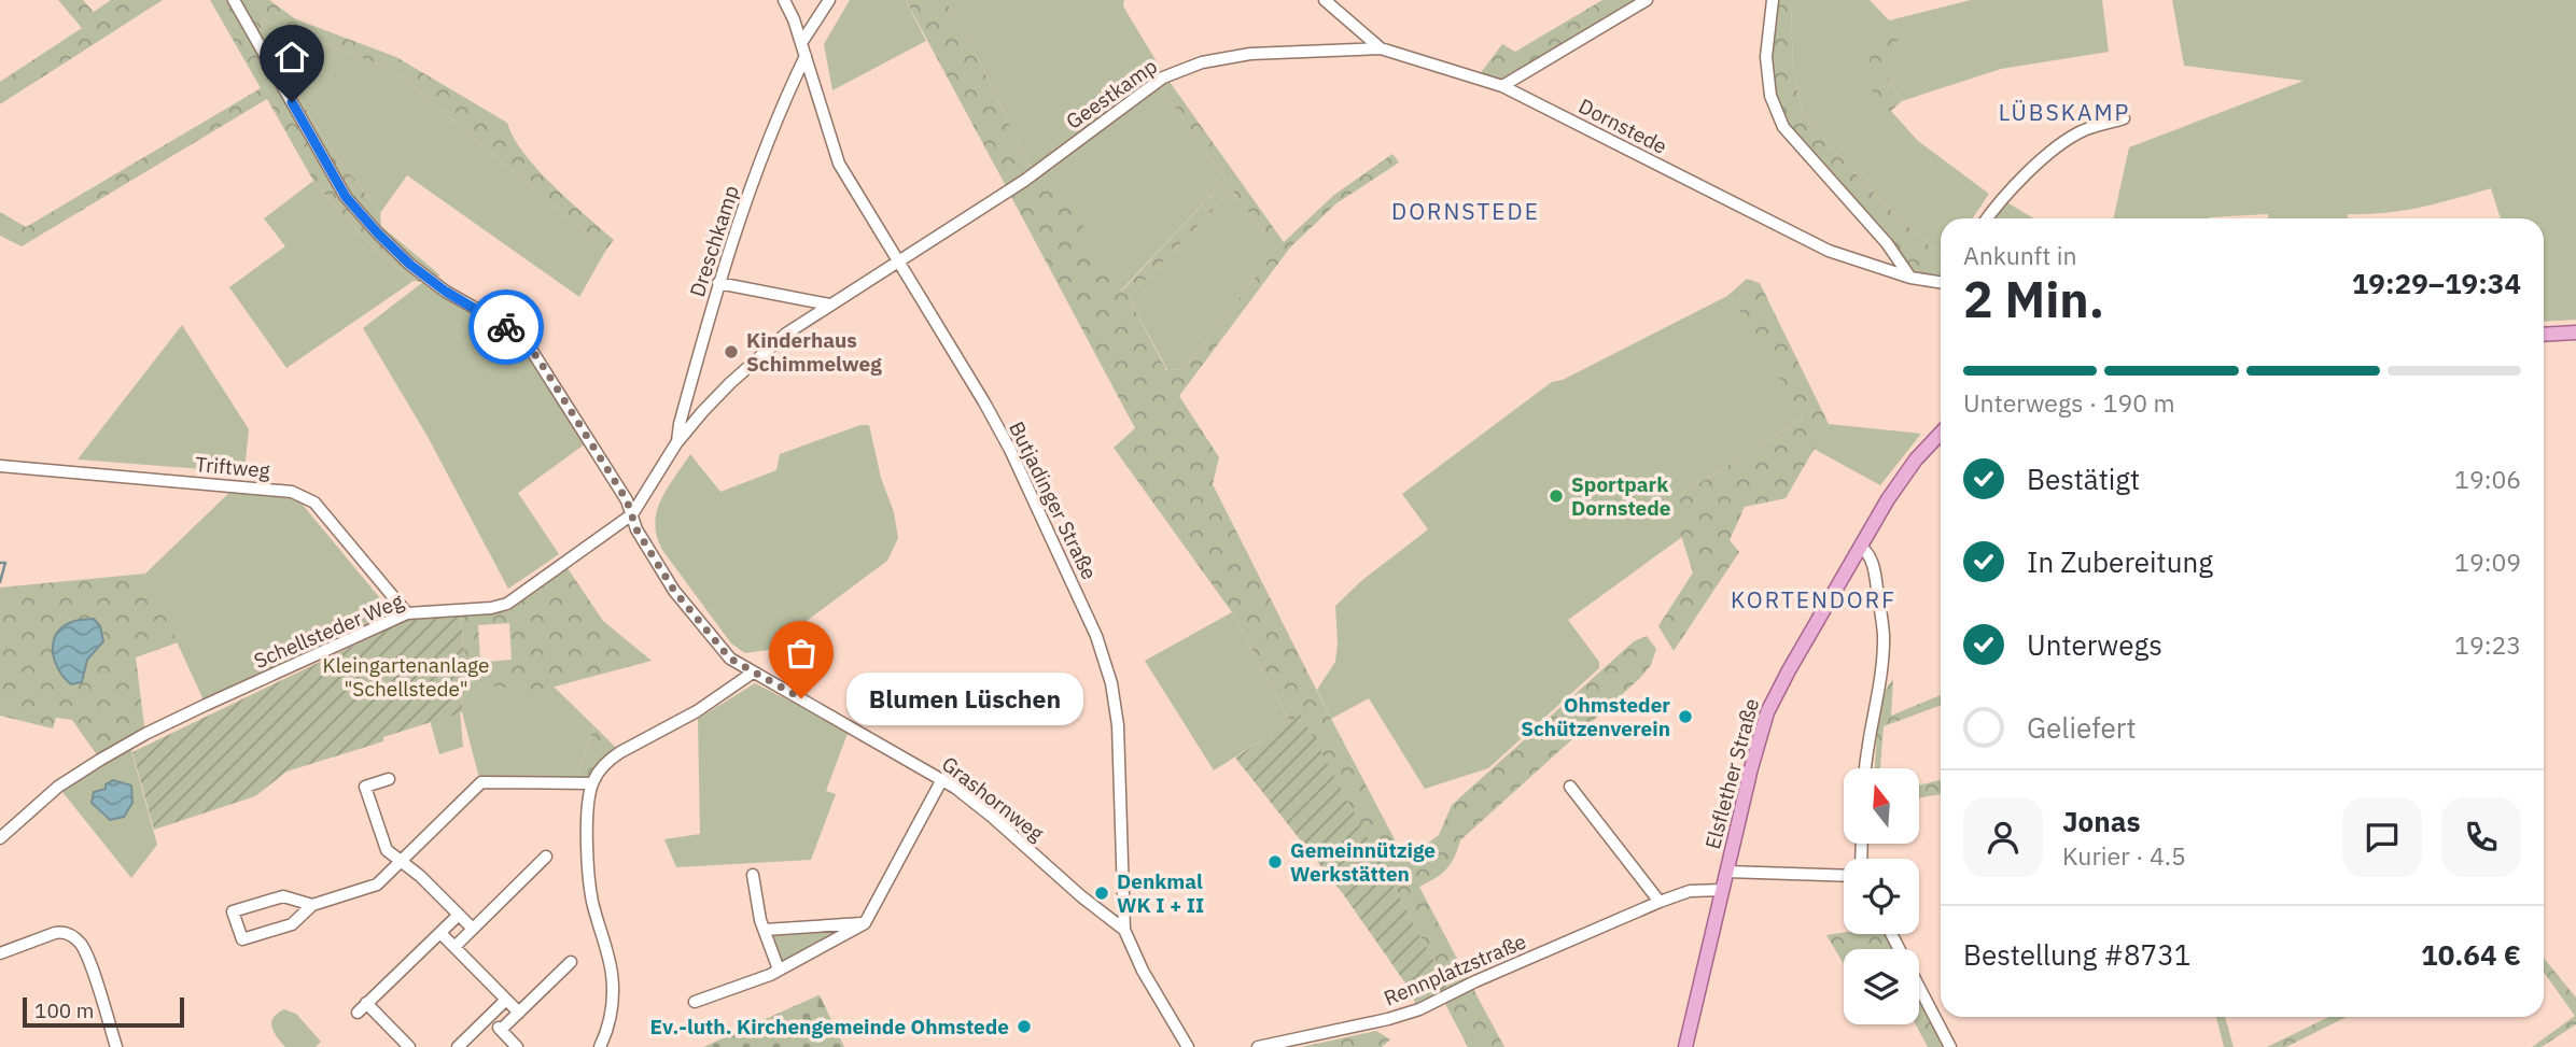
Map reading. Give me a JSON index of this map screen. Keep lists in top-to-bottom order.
{
  "streets": {
    "main road": ["Elsflether Straße"],
    "street": [
      "Geestkamp",
      "Dornstede",
      "Dreschkamp",
      "Triftweg",
      "Butjadinger Straße",
      "Schellsteder Weg",
      "Grashornweg",
      "Rennplatzstraße"
    ]
  },
  "crossings": [
    ["Geestkamp", "Dornstede"],
    ["Geestkamp", "Butjadinger Straße"],
    ["Geestkamp", "Schellsteder Weg"],
    ["Dreschkamp", "Butjadinger Straße"],
    ["Dreschkamp", "Schellsteder Weg"],
    ["Triftweg", "Schellsteder Weg"],
    ["Butjadinger Straße", "Schellsteder Weg"],
    ["Butjadinger Straße", "Grashornweg"],
    ["Schellsteder Weg", "Grashornweg"],
    ["Elsflether Straße", "Rennplatzstraße"]
  ],
  "districts": ["LÜBSKAMP", "DORNSTEDE", "KORTENDORF"],
  "parks": ["Kleingartenanlage \"Schellstede\""],
  "places": [
    "Kinderhaus Schimmelweg",
    "Sportpark Dornstede",
    "Blumen Lüschen",
    "Ohmsteder Schützenverein",
    "Gemeinnützige Werkstätten",
    "Denkmal WK I + II",
    "Ev.-luth. Kirchengemeinde Ohmstede"
  ],
  "scale_bar": "100 m",
  "north": "top",
  "page": {
    "heading": ["2 Min.", "Ankunft in", "19:29–19:34"],
    "panel": [
      "Jonas",
      "Kurier · 4.5",
      "Bestellung #8731",
      "10.64 €"
    ],
    "bar": "Unterwegs · 190 m",
    "list": [
      ["Bestätigt", "19:06"],
      ["In Zubereitung", "19:09"],
      ["Unterwegs", "19:23"],
      "Geliefert"
    ],
    "bubble": "Blumen Lüschen",
    "scale": "100 m"
  }
}
